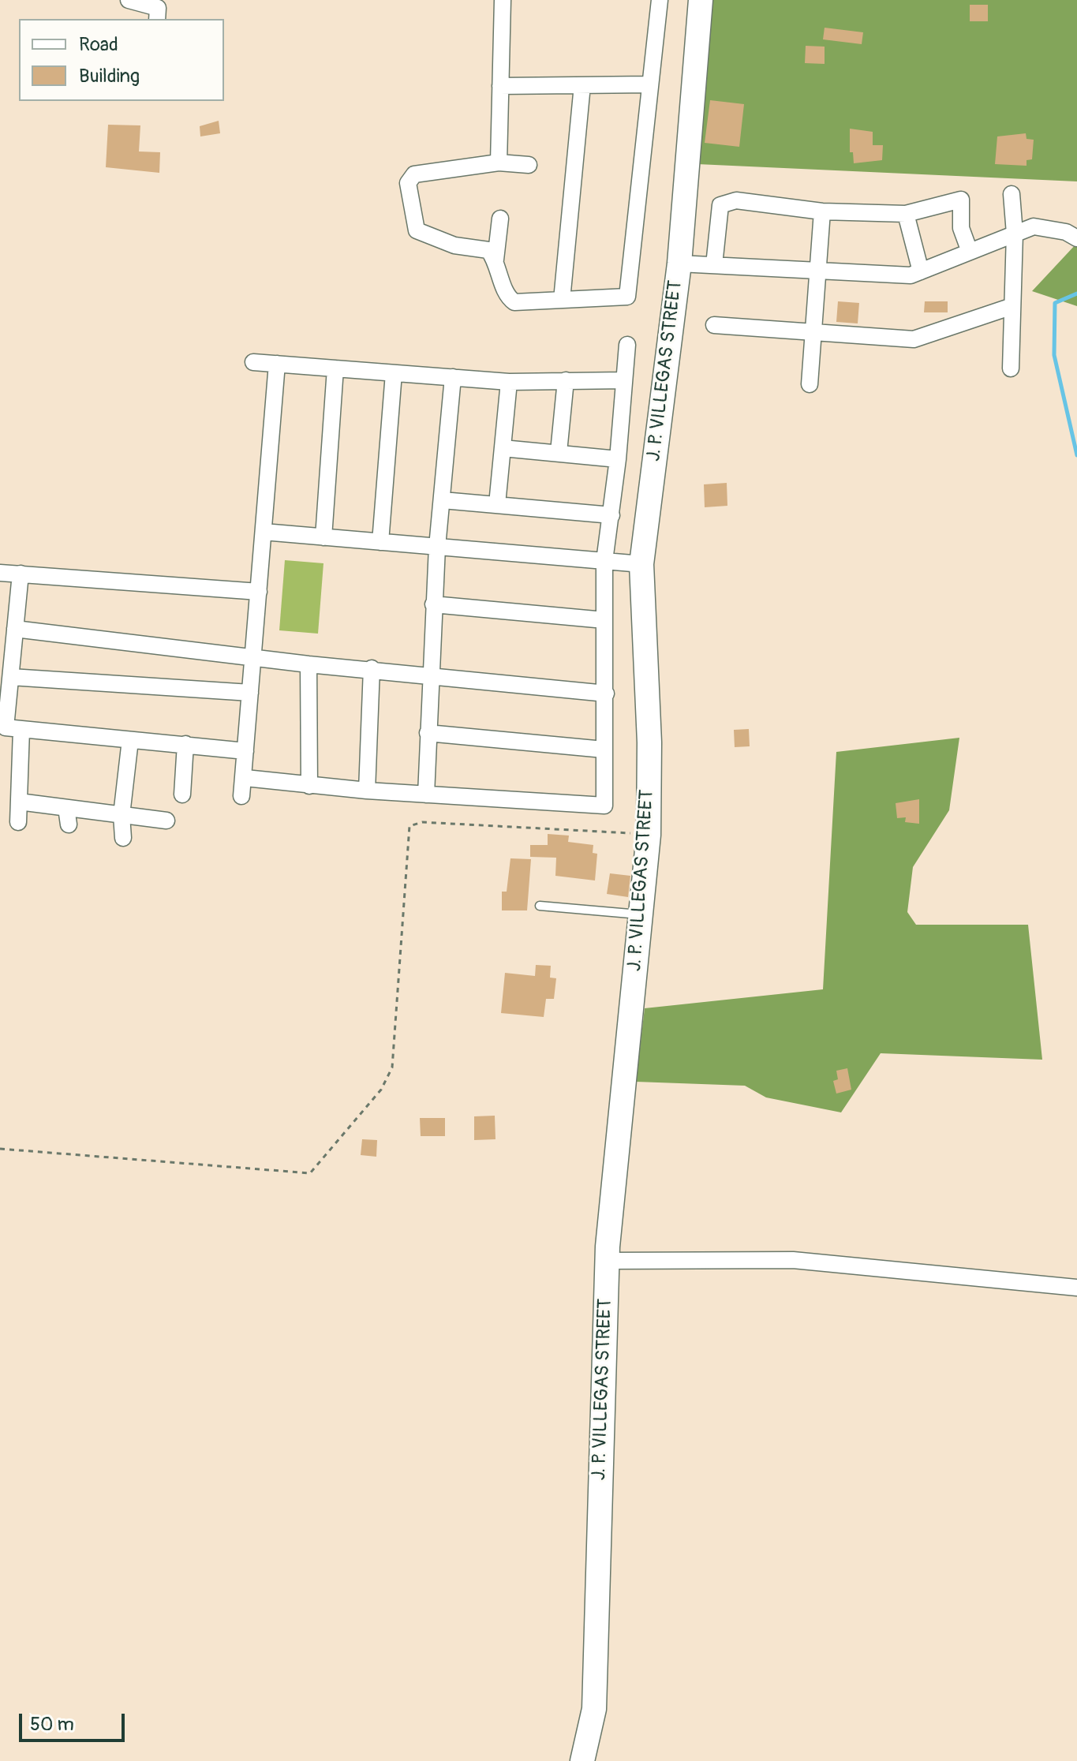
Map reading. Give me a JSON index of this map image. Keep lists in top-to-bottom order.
{
  "streets": {
    "street": ["J. P. VILLEGAS STREET"]
  },
  "legend": ["Road", "Building"],
  "scale_bar": "50 m"
}
